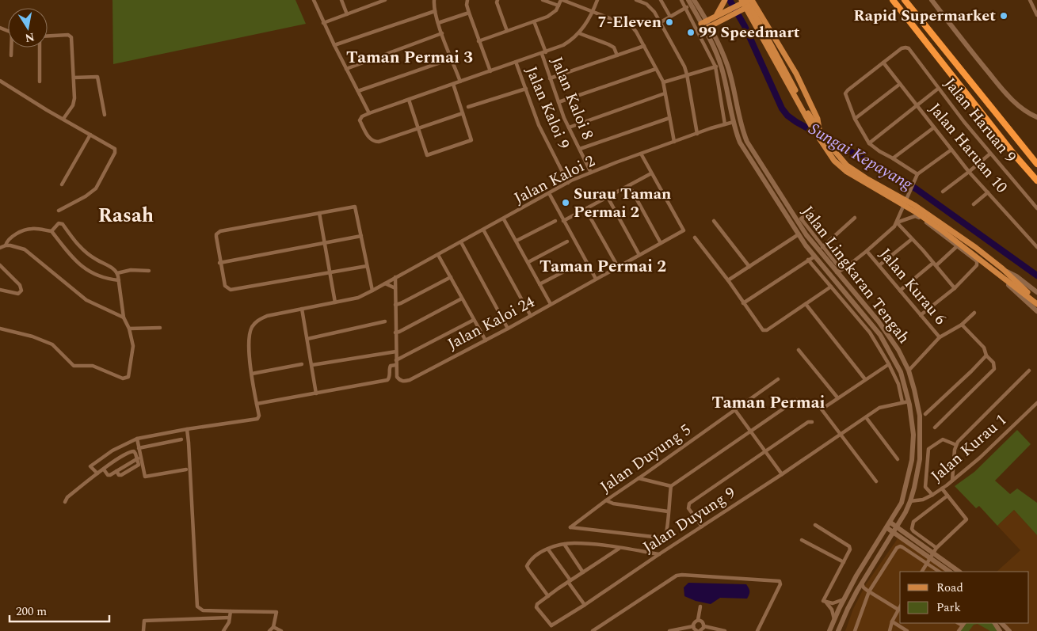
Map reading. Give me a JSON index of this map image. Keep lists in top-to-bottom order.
{
  "streets": {
    "street": [
      "Jalan Kaloi 8",
      "Jalan Kaloi 9",
      "Jalan Haruan 9",
      "Jalan Haruan 10",
      "Jalan Kaloi 2",
      "Jalan Lingkaran Tengah",
      "Jalan Kurau 6",
      "Jalan Kaloi 24",
      "Jalan Kurau 1",
      "Jalan Duyung 5",
      "Jalan Duyung 9"
    ]
  },
  "crossings": [
    ["Jalan Kaloi 8", "Jalan Kaloi 2"],
    ["Jalan Kaloi 9", "Jalan Kaloi 2"],
    ["Jalan Haruan 9", "Jalan Haruan 10"],
    ["Jalan Kaloi 2", "Jalan Lingkaran Tengah"],
    ["Jalan Kaloi 2", "Jalan Kaloi 24"],
    ["Jalan Lingkaran Tengah", "Jalan Kurau 1"],
    ["Jalan Lingkaran Tengah", "Jalan Duyung 9"]
  ],
  "districts": [
    "Taman Permai 3",
    "Rasah",
    "Taman Permai 2",
    "Taman Permai"
  ],
  "water": ["Sungai Kepayang"],
  "places": [
    "Rapid Supermarket",
    "7-Eleven",
    "99 Speedmart",
    "Surau Taman Permai 2"
  ],
  "legend": ["Road", "Park"],
  "scale_bar": "200 m",
  "north": "bottom"
}
